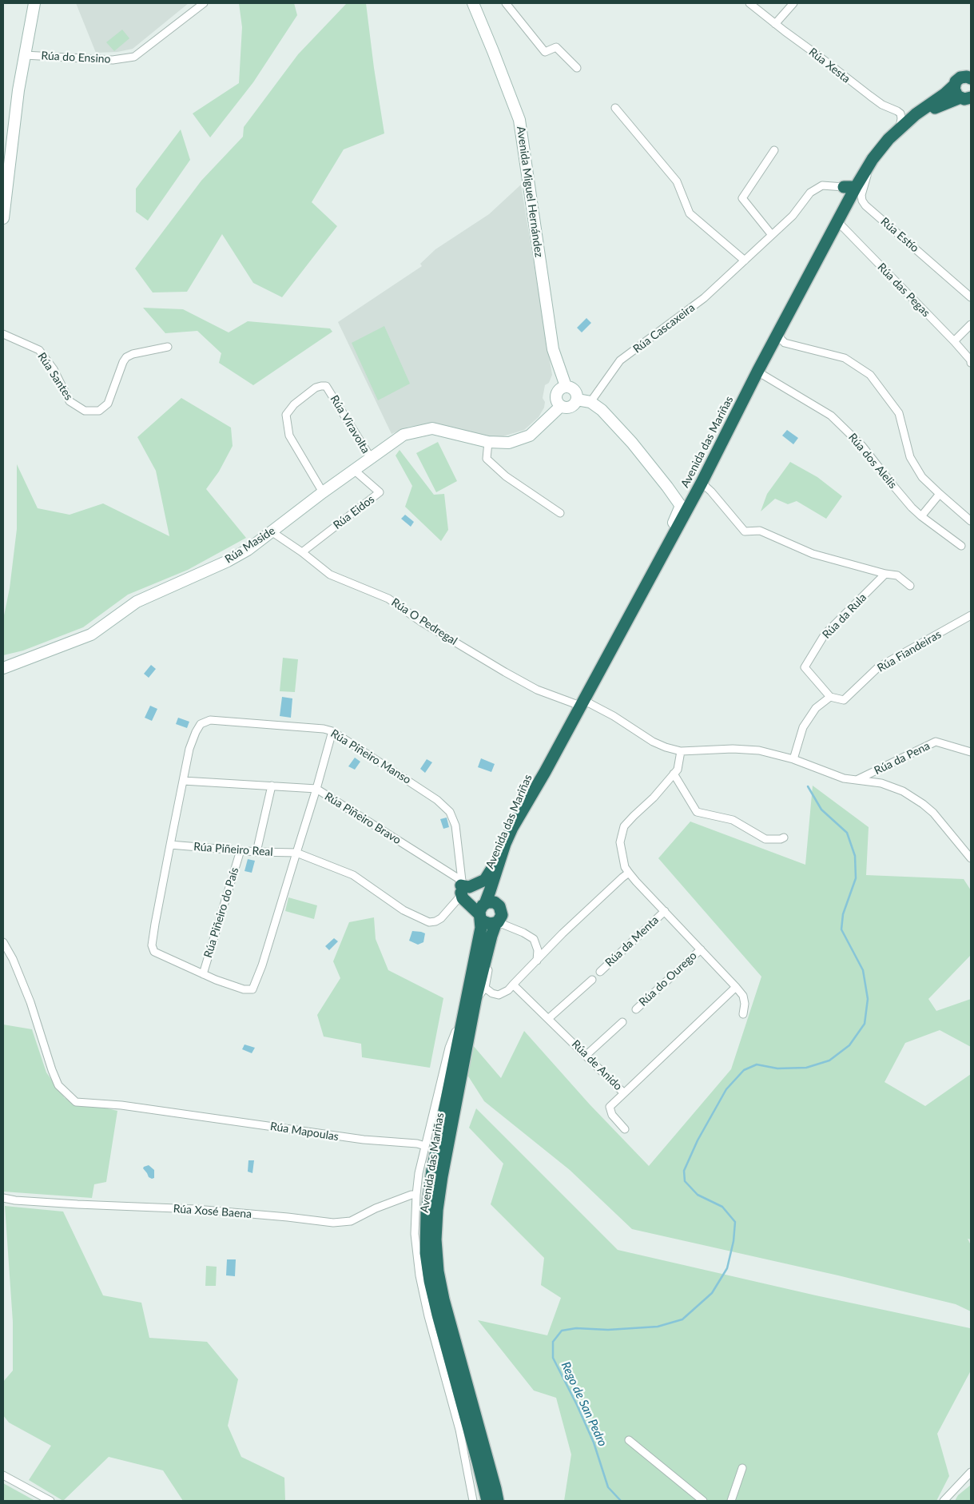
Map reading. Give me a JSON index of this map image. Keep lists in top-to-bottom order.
{
  "streets": {
    "highway": ["Avenida das Mariñas"],
    "street": [
      "Rúa do Ensino",
      "Rúa Xesta",
      "Avenida Miguel Hernández",
      "Rúa Estío",
      "Rúa das Pegas",
      "Rúa Cascaxeira",
      "Rúa Santes",
      "Rúa Viravolta",
      "Rúa dos Alelis",
      "Rúa Eidos",
      "Rúa Maside",
      "Rúa da Rula",
      "Rúa O Pedregal",
      "Rúa Fiandeiras",
      "Rúa Piñeiro Manso",
      "Rúa da Pena",
      "Rúa Piñeiro Bravo",
      "Rúa Piñeiro Real",
      "Rúa Piñeiro do País",
      "Rúa da Menta",
      "Rúa do Ourego",
      "Rúa de Anido",
      "Rúa Mapoulas",
      "Rúa Xosé Baena"
    ]
  },
  "crossings": [
    ["Rúa Xesta", "Avenida das Mariñas"],
    ["Avenida Miguel Hernández", "Rúa Maside"],
    ["Rúa Estío", "Avenida das Mariñas"],
    ["Rúa das Pegas", "Avenida das Mariñas"],
    ["Rúa Cascaxeira", "Avenida das Mariñas"],
    ["Rúa Viravolta", "Rúa Maside"],
    ["Avenida das Mariñas", "Rúa dos Alelis"],
    ["Avenida das Mariñas", "Rúa O Pedregal"],
    ["Avenida das Mariñas", "Rúa Mapoulas"],
    ["Avenida das Mariñas", "Rúa Xosé Baena"],
    ["Rúa Eidos", "Rúa Maside"],
    ["Rúa Eidos", "Rúa O Pedregal"],
    ["Rúa Maside", "Rúa O Pedregal"],
    ["Rúa da Rula", "Rúa Fiandeiras"],
    ["Rúa O Pedregal", "Rúa da Pena"],
    ["Rúa Piñeiro Manso", "Rúa Piñeiro Bravo"],
    ["Rúa Piñeiro Manso", "Rúa Piñeiro Real"],
    ["Rúa Piñeiro Manso", "Rúa Piñeiro do País"],
    ["Rúa Piñeiro Real", "Rúa Piñeiro do País"]
  ],
  "water": ["Rego de San Pedro"]
}
